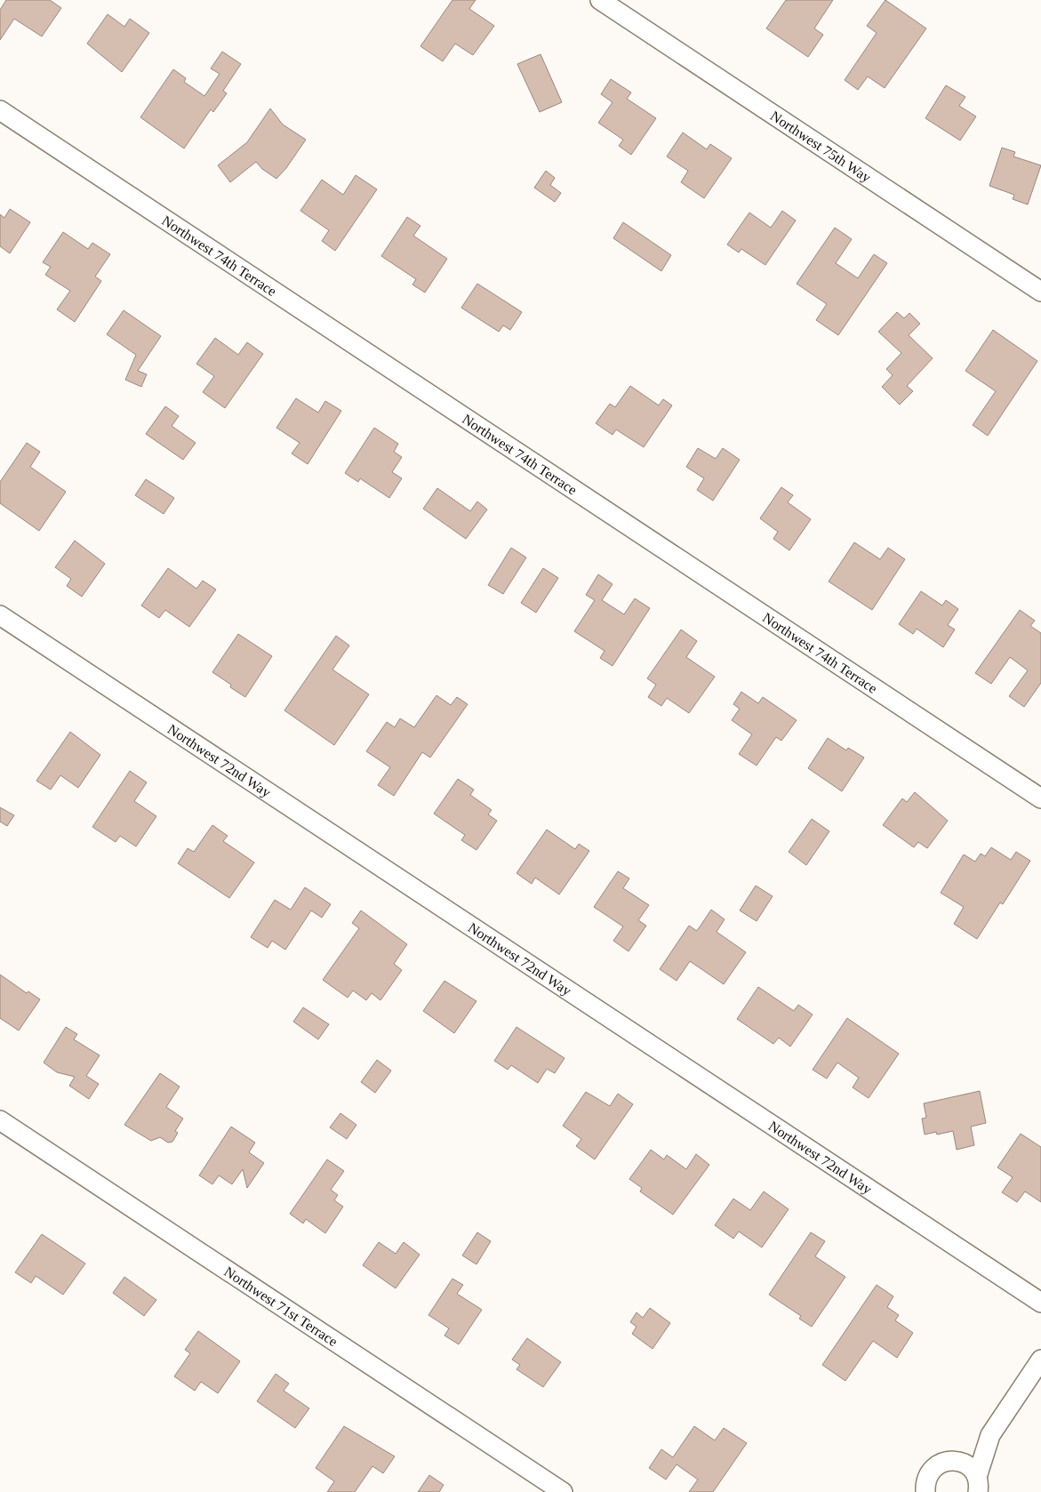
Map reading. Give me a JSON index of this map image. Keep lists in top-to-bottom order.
{
  "streets": {
    "street": [
      "Northwest 75th Way",
      "Northwest 74th Terrace",
      "Northwest 72nd Way",
      "Northwest 71st Terrace"
    ]
  }
}
